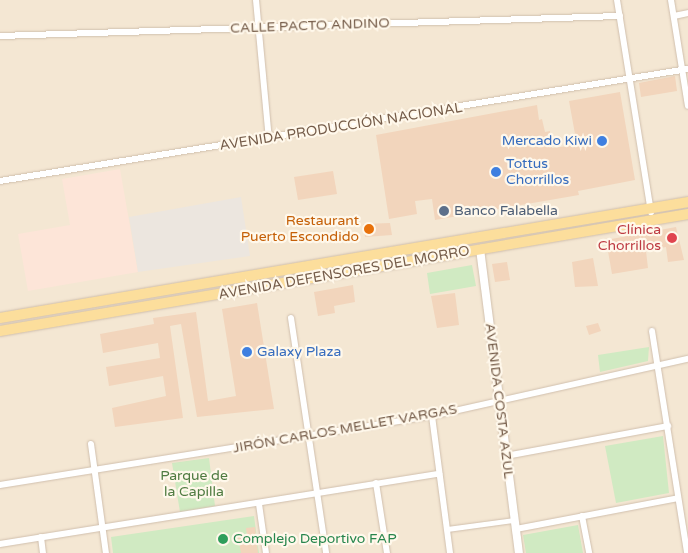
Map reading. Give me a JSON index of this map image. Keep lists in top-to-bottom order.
{
  "streets": {
    "main road": ["AVENIDA DEFENSORES DEL MORRO"],
    "street": [
      "CALLE PACTO ANDINO",
      "AVENIDA PRODUCCIÓN NACIONAL",
      "AVENIDA COSTA AZUL",
      "JIRÓN CARLOS MELLET VARGAS"
    ]
  },
  "crossings": [
    ["AVENIDA DEFENSORES DEL MORRO", "AVENIDA COSTA AZUL"],
    ["AVENIDA COSTA AZUL", "JIRÓN CARLOS MELLET VARGAS"]
  ],
  "parks": ["Parque de la Capilla"],
  "places": [
    "Mercado Kiwi",
    "Tottus Chorrillos",
    "Banco Falabella",
    "Restaurant Puerto Escondido",
    "Clínica Chorrillos",
    "Galaxy Plaza",
    "Complejo Deportivo FAP"
  ]
}
